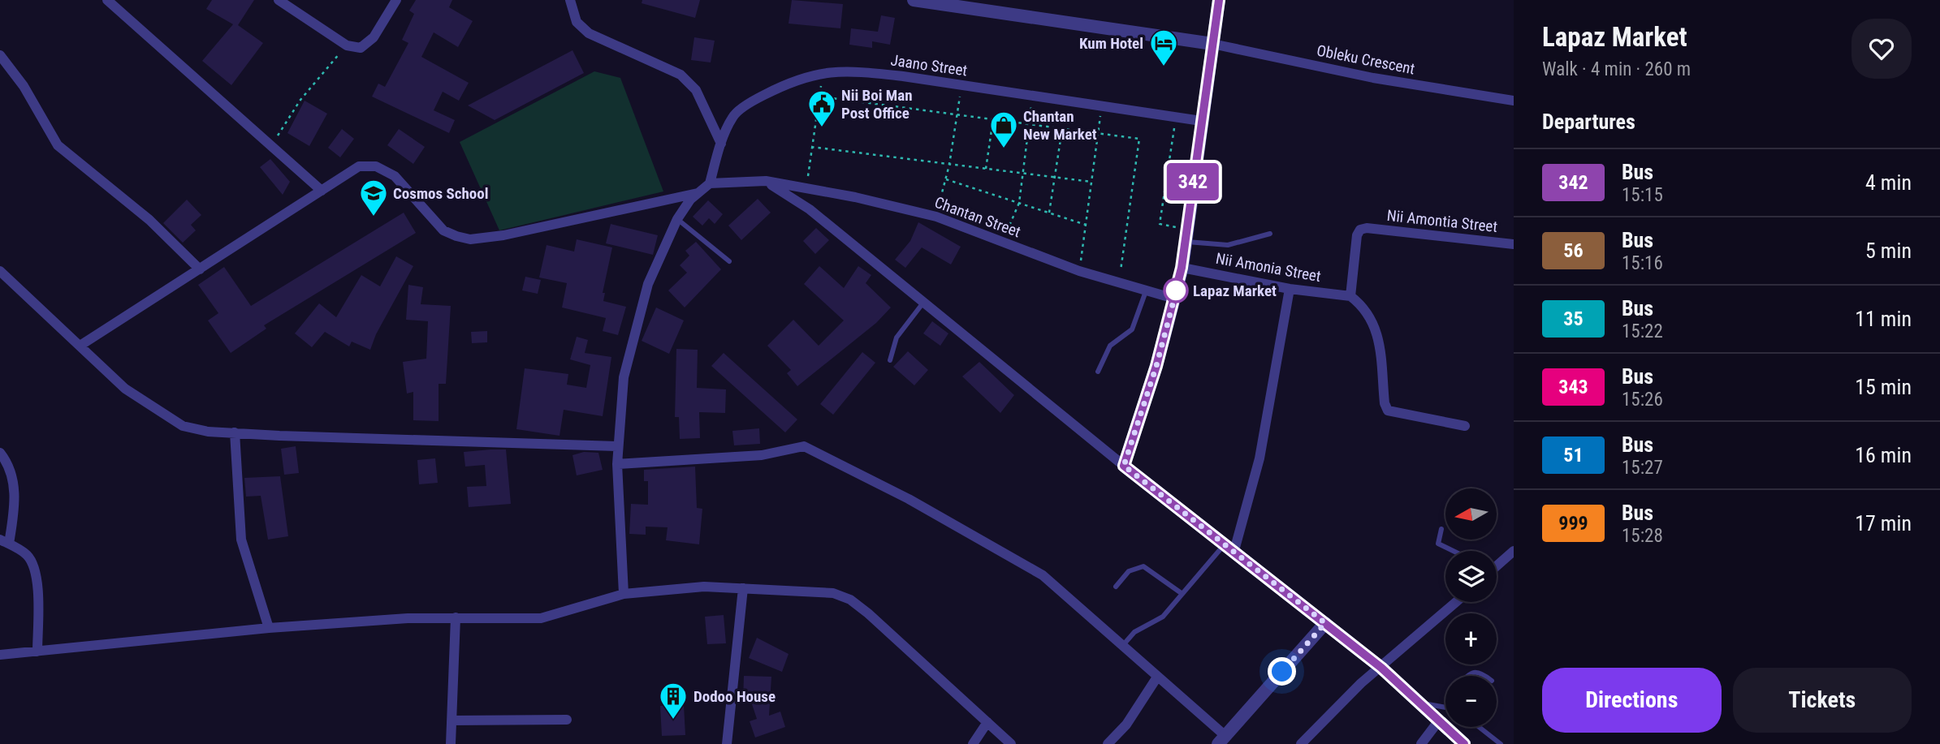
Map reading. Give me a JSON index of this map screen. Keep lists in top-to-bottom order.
{
  "streets": {
    "street": [
      "Obleku Crescent",
      "Jaano Street",
      "Chantan Street",
      "Nii Amontia Street",
      "Nii Amonia Street"
    ]
  },
  "crossings": [
    ["Jaano Street", "Chantan Street"],
    ["Nii Amontia Street", "Nii Amonia Street"]
  ],
  "places": {
    "hotel": ["Kum Hotel"],
    "public building": ["Nii Boi Man Post Office"],
    "shop": ["Chantan New Market"],
    "school or university": ["Cosmos School"],
    "other": ["Lapaz Market"],
    "building": ["Dodoo House"]
  },
  "lines": ["bus line 342"],
  "north": "left",
  "page": {
    "on_map": "342",
    "heading": [
      ["Lapaz Market", "Walk · 4 min · 260 m"],
      "Departures"
    ],
    "list": [
      {
        "mark": "342",
        "name": "Bus",
        "note": "15:15",
        "value": "4 min"
      },
      {
        "mark": "56",
        "name": "Bus",
        "note": "15:16",
        "value": "5 min"
      },
      {
        "mark": "35",
        "name": "Bus",
        "note": "15:22",
        "value": "11 min"
      },
      {
        "mark": "343",
        "name": "Bus",
        "note": "15:26",
        "value": "15 min"
      },
      {
        "mark": "51",
        "name": "Bus",
        "note": "15:27",
        "value": "16 min"
      },
      {
        "mark": "999",
        "name": "Bus",
        "note": "15:28",
        "value": "17 min"
      }
    ],
    "map_buttons": ["+", "−"],
    "buttons": ["Directions", "Tickets"]
  }
}
